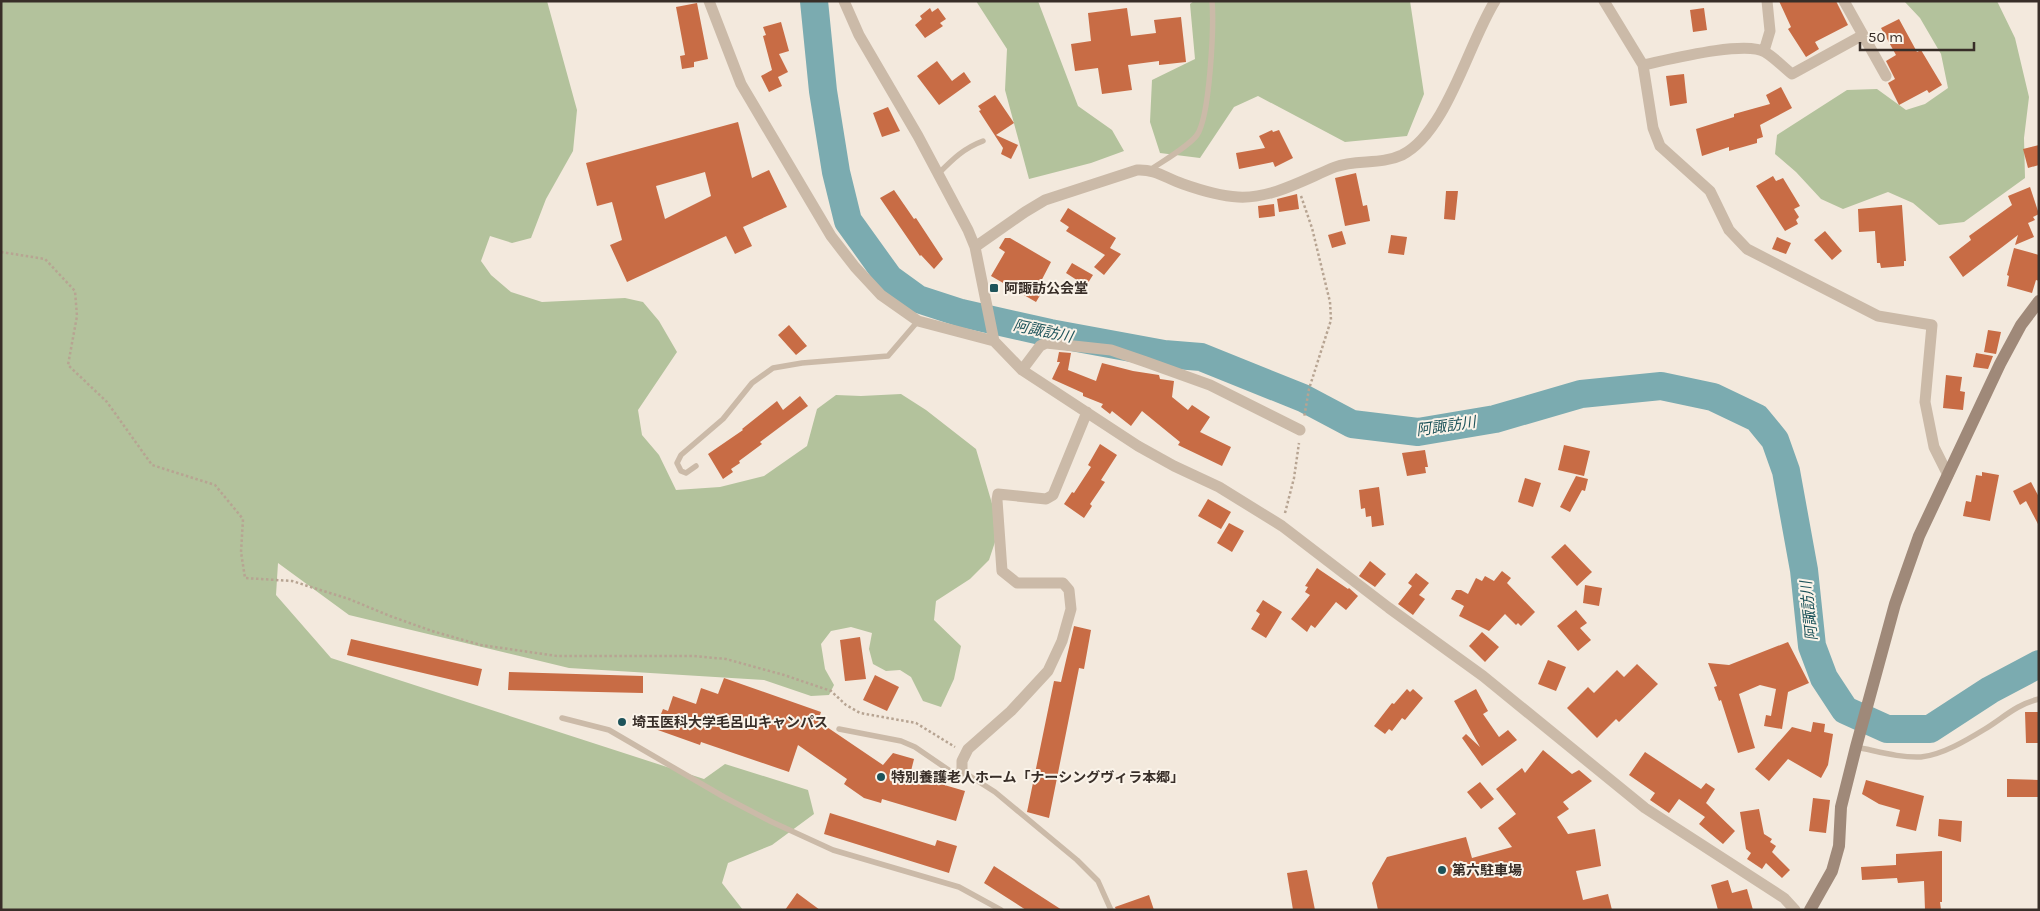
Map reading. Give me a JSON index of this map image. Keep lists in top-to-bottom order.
{
  "water": ["阿諏訪川"],
  "places": {
    "transit": ["阿諏訪公会堂"],
    "other": ["埼玉医科大学毛呂山キャンパス", "特別養護老人ホーム「ナーシングヴィラ本郷」", "第六駐車場"]
  },
  "scale_bar": "50 m"
}
